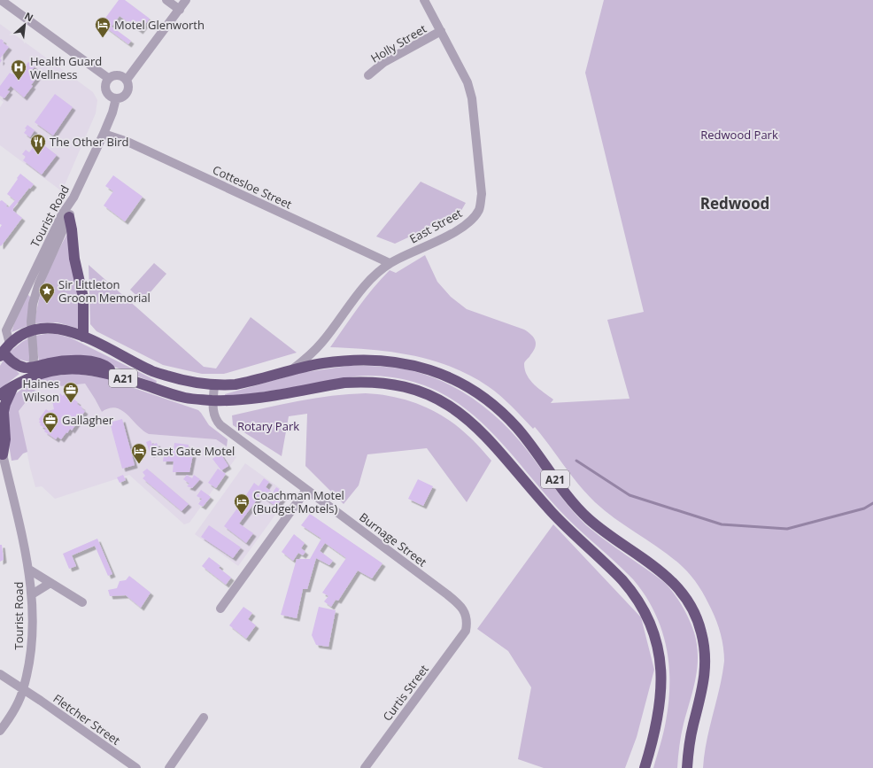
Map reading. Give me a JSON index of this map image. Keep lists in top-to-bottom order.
{
  "streets": {
    "highway": ["A21"],
    "street": [
      "Holly Street",
      "Cottesloe Street",
      "Tourist Road",
      "East Street",
      "Burnage Street",
      "Curtis Street",
      "Fletcher Street"
    ]
  },
  "crossings": [
    ["Holly Street", "East Street"],
    ["Cottesloe Street", "Tourist Road"],
    ["Cottesloe Street", "East Street"],
    ["Tourist Road", "A21"],
    ["Tourist Road", "Fletcher Street"],
    ["East Street", "A21"],
    ["A21", "Burnage Street"],
    ["Burnage Street", "Curtis Street"]
  ],
  "districts": ["Redwood"],
  "parks": ["Redwood Park", "Rotary Park"],
  "places": {
    "hotel": ["Motel Glenworth", "East Gate Motel", "Coachman Motel (Budget Motels)"],
    "hospital": ["Health Guard Wellness"],
    "restaurant": ["The Other Bird"],
    "place": ["Sir Littleton Groom Memorial"],
    "office": ["Haines Wilson", "Gallagher"]
  },
  "north": "top right"
}
